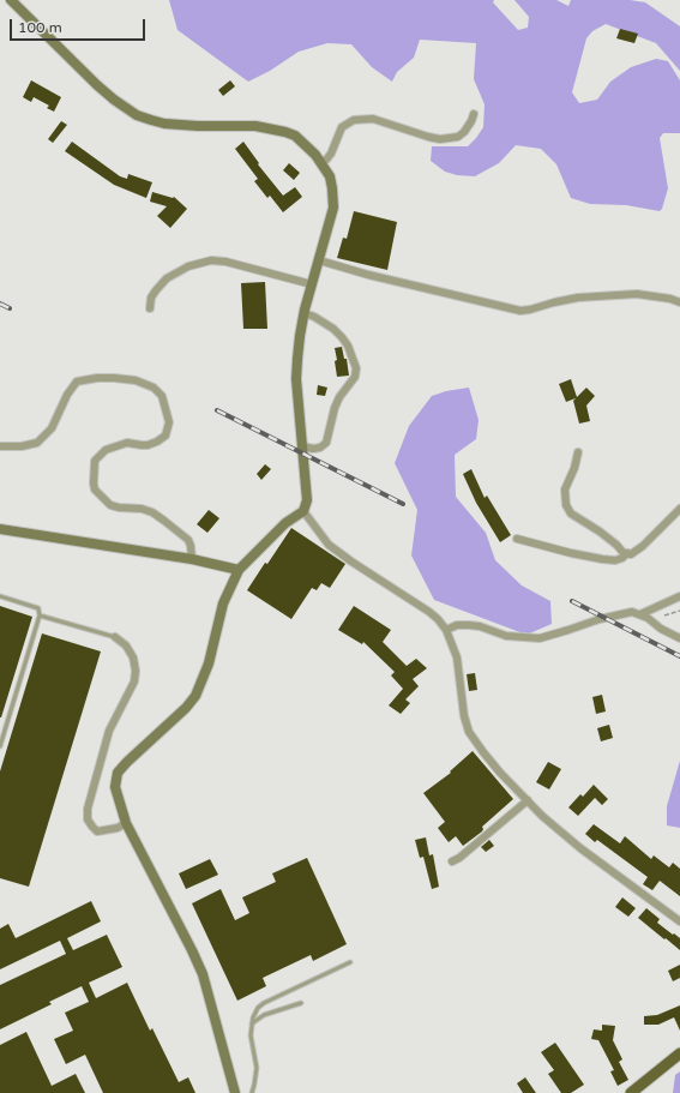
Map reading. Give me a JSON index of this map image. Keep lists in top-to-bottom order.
{
  "scale_bar": "100 m"
}
